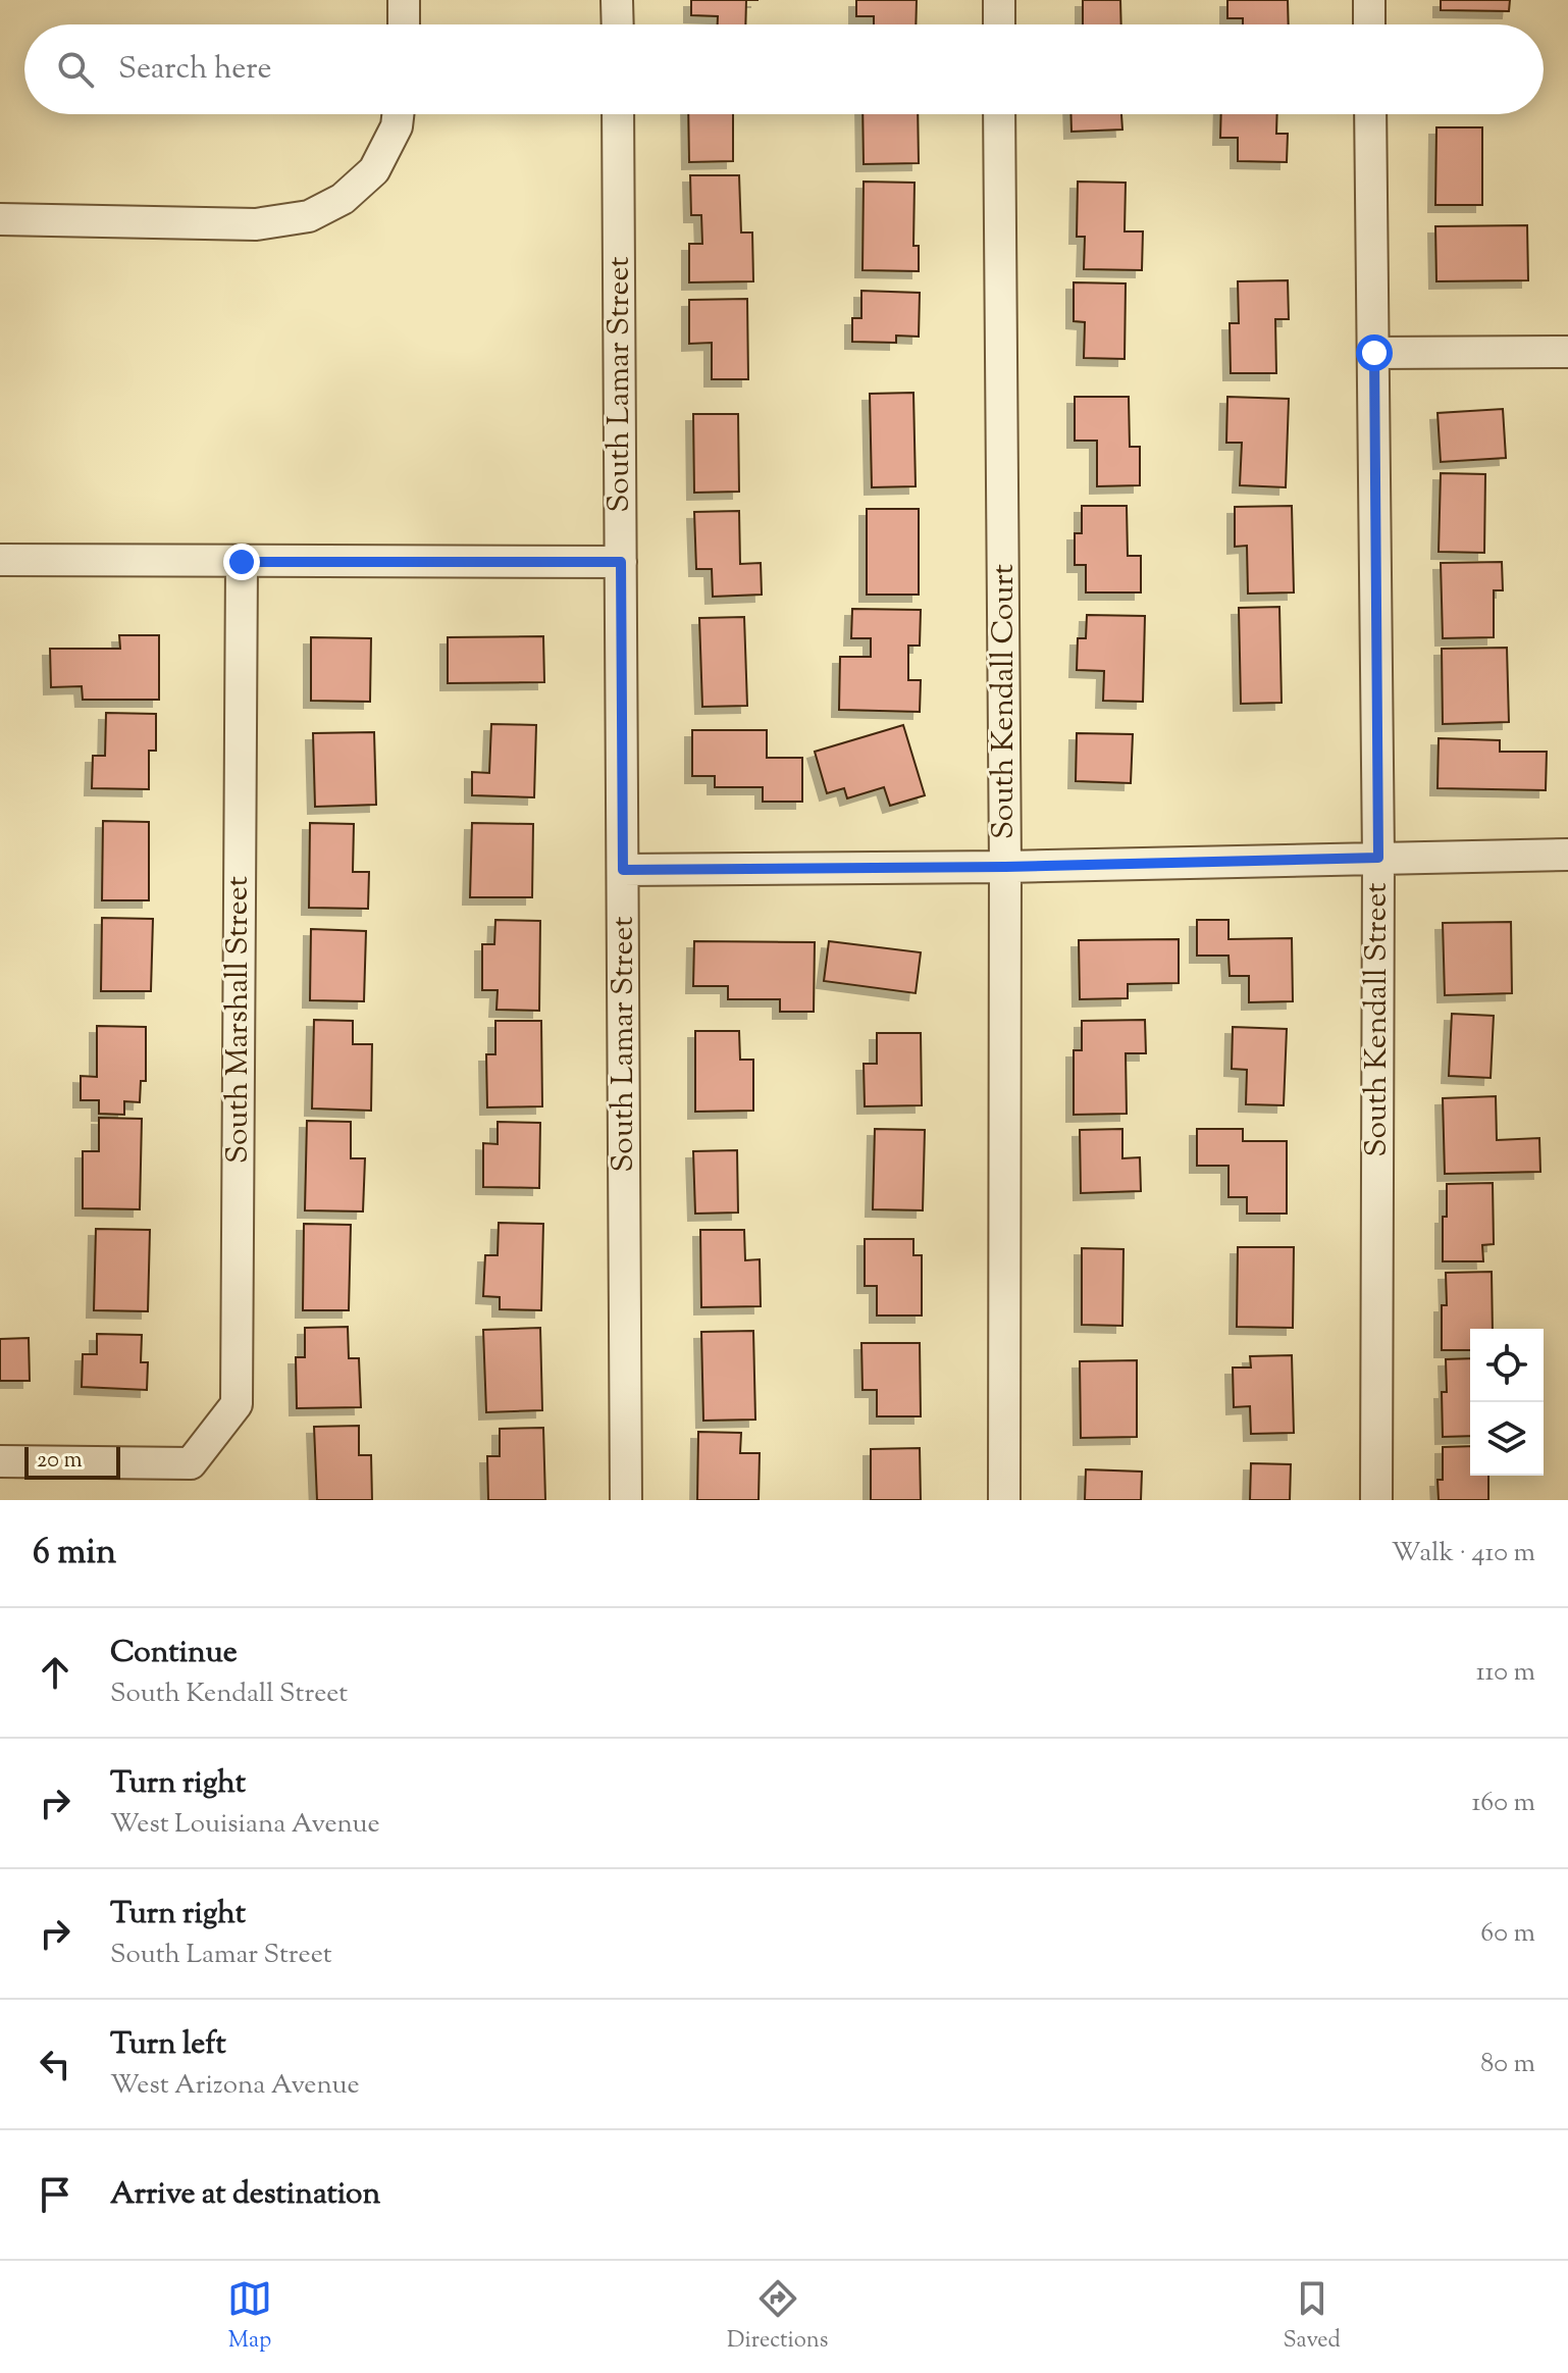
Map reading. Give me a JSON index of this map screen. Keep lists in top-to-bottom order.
{
  "streets": {
    "street": [
      "South Lamar Street",
      "South Kendall Court",
      "South Marshall Street",
      "South Kendall Street"
    ]
  },
  "scale_bar": "20 m",
  "page": {
    "search": "Search here",
    "scale": "20 m",
    "heading": ["6 min", "Walk · 410 m"],
    "list": [
      ["Continue", "South Kendall Street", "110 m"],
      ["Turn right", "West Louisiana Avenue", "160 m"],
      ["Turn right", "South Lamar Street", "60 m"],
      ["Turn left", "West Arizona Avenue", "80 m"],
      "Arrive at destination"
    ],
    "nav": ["Map", "Directions", "Saved"]
  }
}
